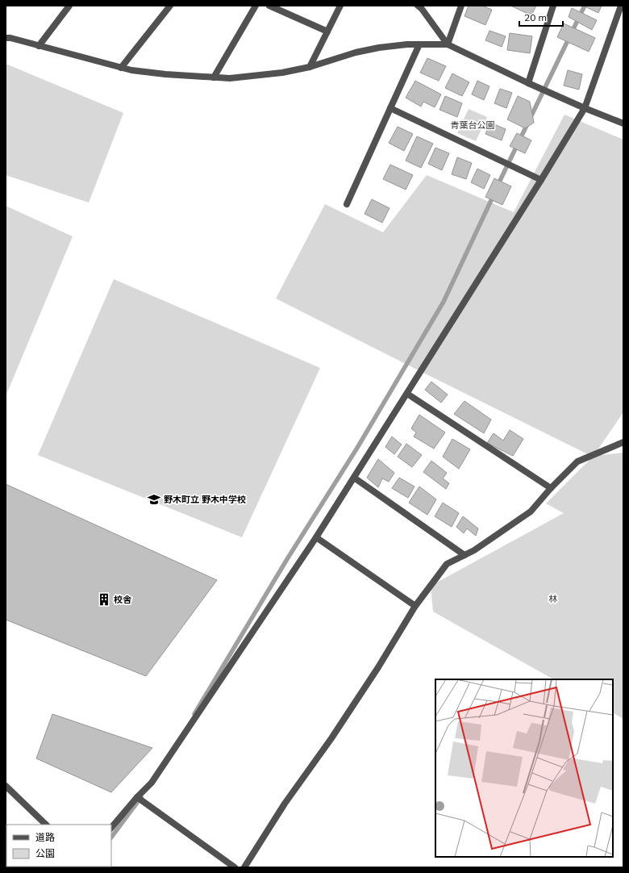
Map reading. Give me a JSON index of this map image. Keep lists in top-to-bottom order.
{
  "parks": ["青葉台公園", "林"],
  "places": {
    "school or university": ["野木町立 野木中学校"],
    "building": ["校舎"]
  },
  "legend": ["道路", "公園"],
  "scale_bar": "20 m"
}
